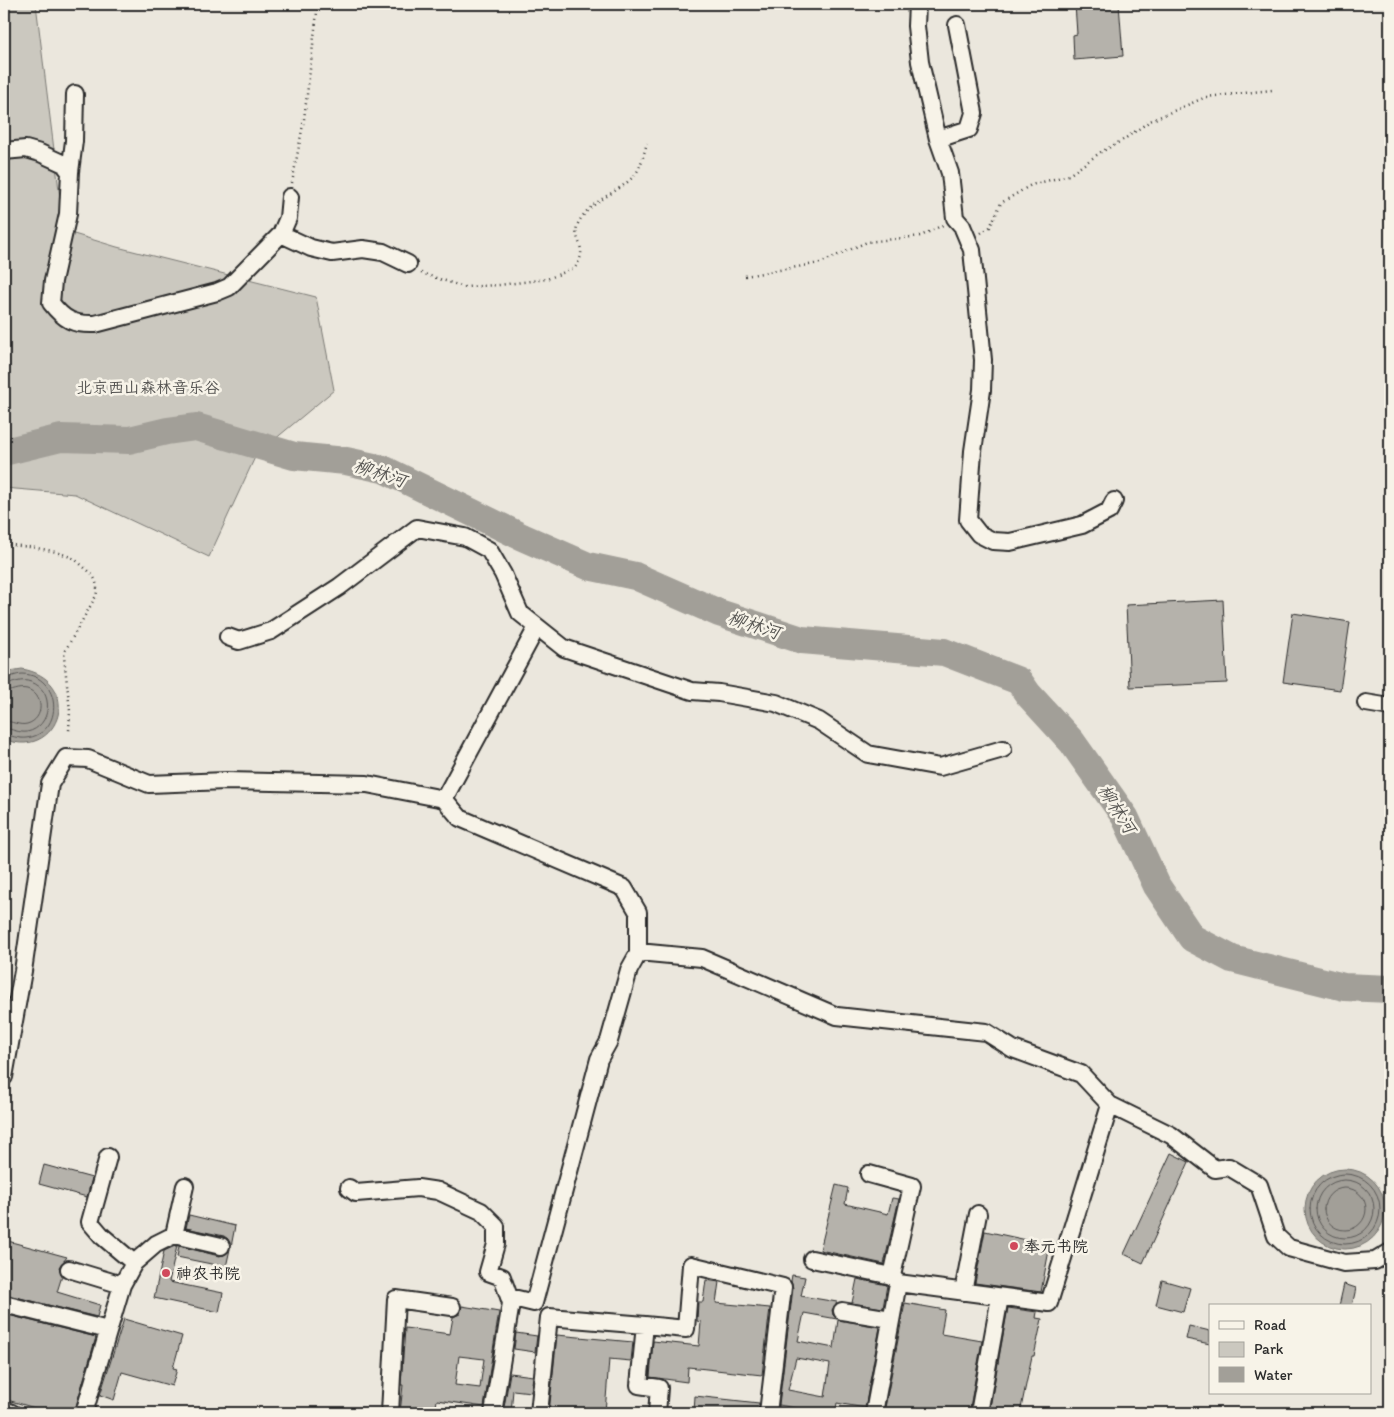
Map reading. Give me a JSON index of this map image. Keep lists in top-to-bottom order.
{
  "water": ["柳林河"],
  "parks": ["北京西山森林音乐谷"],
  "places": ["奉元书院", "神农书院"],
  "legend": ["Road", "Park", "Water"]
}
